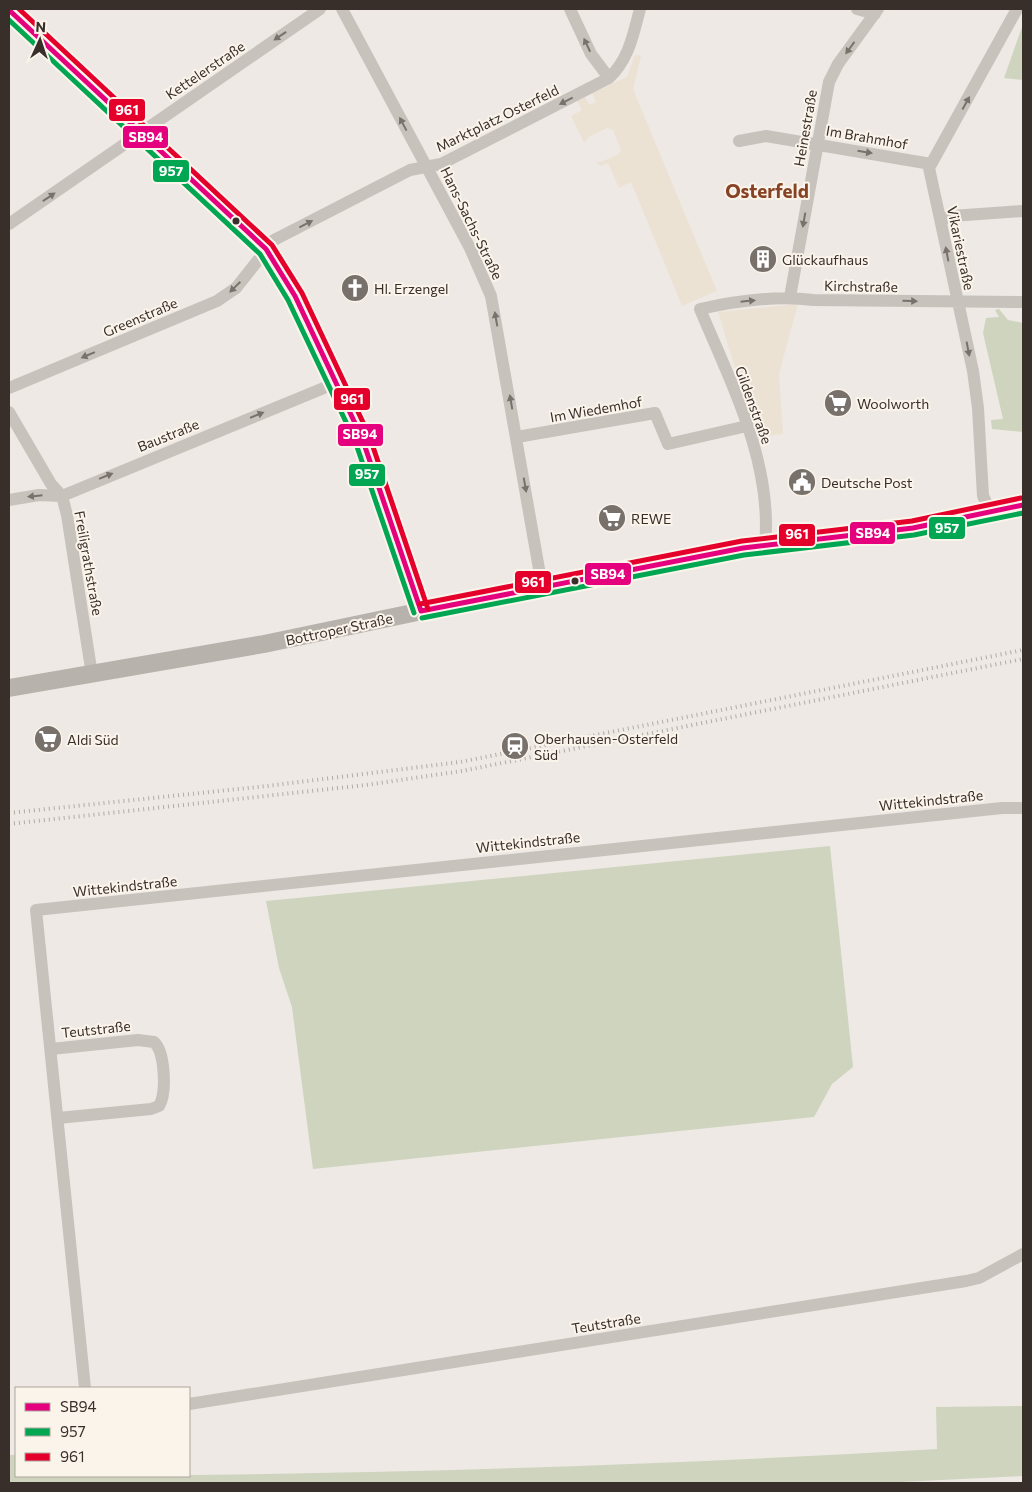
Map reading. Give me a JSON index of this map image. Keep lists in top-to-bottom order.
{
  "streets": {
    "main road": ["Bottroper Straße"],
    "street": [
      "Kettelerstraße",
      "Marktplatz Osterfeld",
      "Heinestraße",
      "Im Brahmhof",
      "Hans-Sachs-Straße",
      "Vikariestraße",
      "Kirchstraße",
      "Greenstraße",
      "Gildenstraße",
      "Im Wiedemhof",
      "Baustraße",
      "Freiligrathstraße",
      "Wittekindstraße",
      "Teutstraße"
    ]
  },
  "crossings": [
    ["Marktplatz Osterfeld", "Hans-Sachs-Straße"],
    ["Marktplatz Osterfeld", "Greenstraße"],
    ["Heinestraße", "Im Brahmhof"],
    ["Heinestraße", "Kirchstraße"],
    ["Im Brahmhof", "Vikariestraße"],
    ["Hans-Sachs-Straße", "Im Wiedemhof"],
    ["Hans-Sachs-Straße", "Bottroper Straße"],
    ["Vikariestraße", "Kirchstraße"],
    ["Vikariestraße", "Bottroper Straße"],
    ["Kirchstraße", "Gildenstraße"],
    ["Gildenstraße", "Im Wiedemhof"],
    ["Gildenstraße", "Bottroper Straße"],
    ["Baustraße", "Freiligrathstraße"],
    ["Freiligrathstraße", "Bottroper Straße"],
    ["Wittekindstraße", "Teutstraße"]
  ],
  "one_way": [
    "Heinestraße",
    "Im Brahmhof",
    "Kirchstraße",
    "Greenstraße"
  ],
  "districts": ["Osterfeld"],
  "places": {
    "building": ["Glückaufhaus"],
    "church": ["Hl. Erzengel"],
    "supermarket": ["Woolworth", "REWE", "Aldi Süd"],
    "public building": ["Deutsche Post"],
    "station": ["Oberhausen-Osterfeld Süd"]
  },
  "lines": ["transit line 961", "transit line SB94", "transit line 957"],
  "legend": ["SB94", "957", "961"],
  "north": "top"
}
